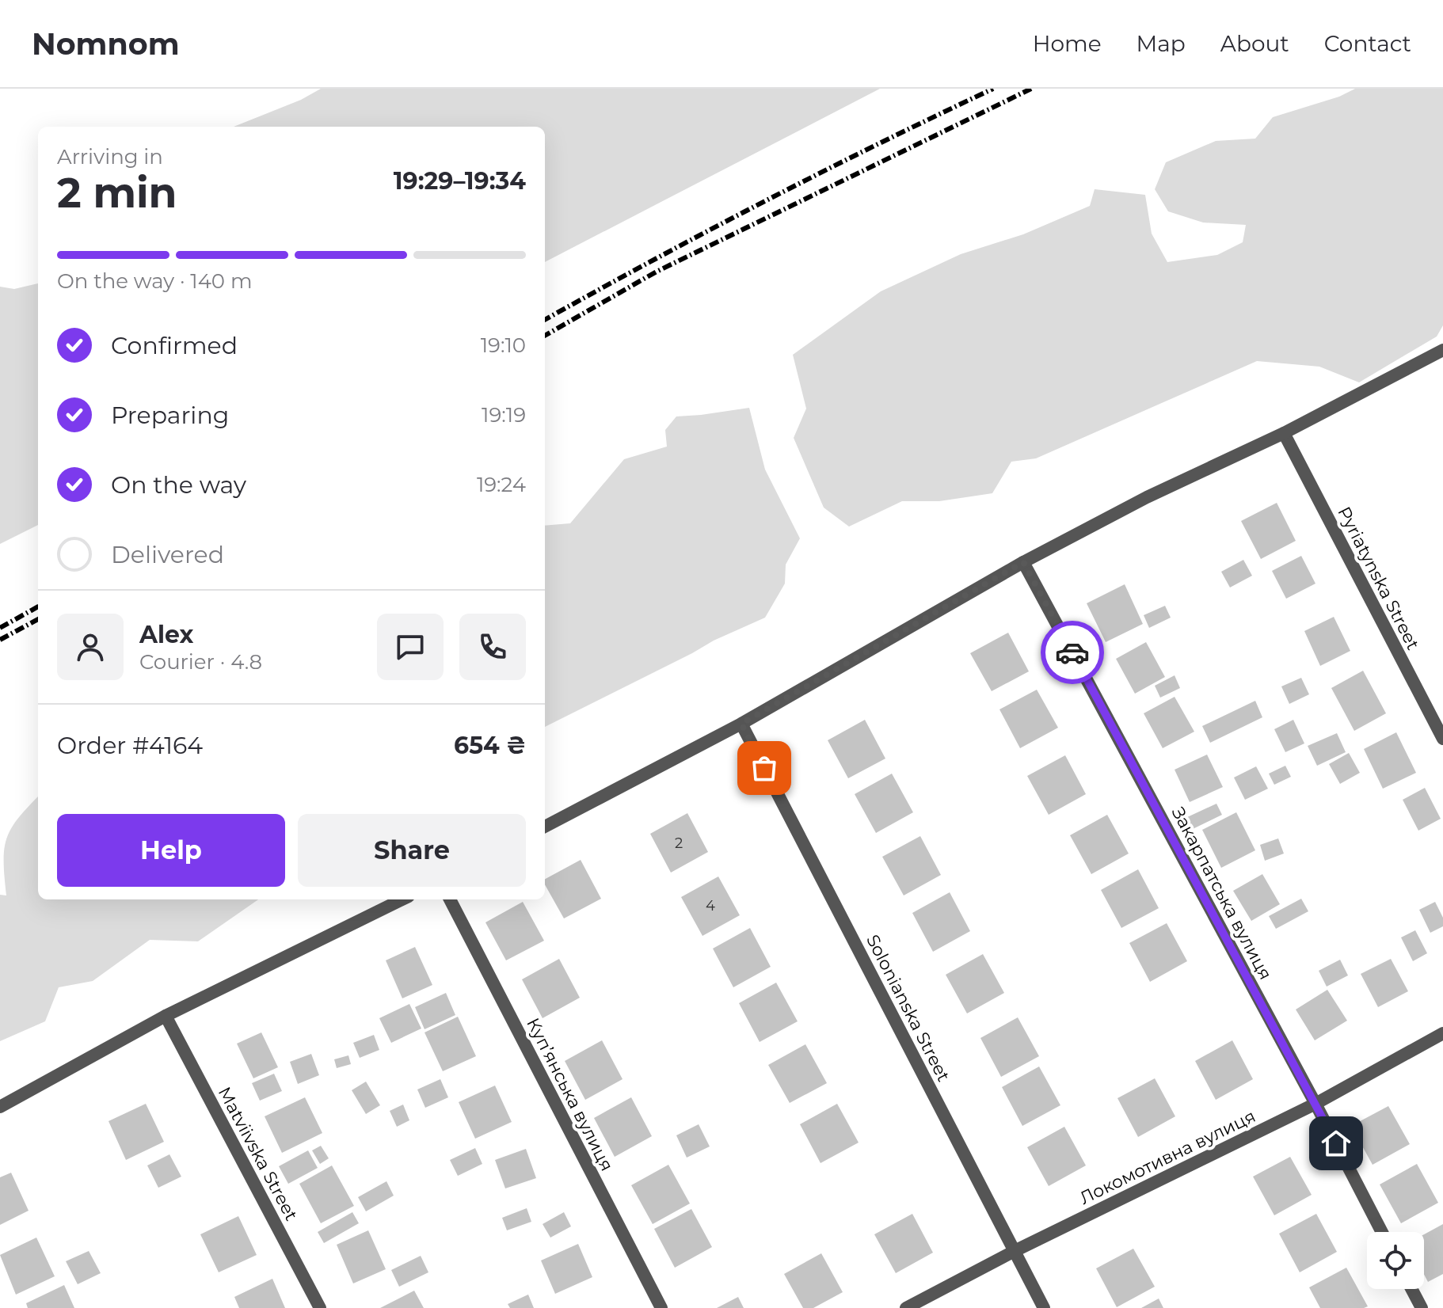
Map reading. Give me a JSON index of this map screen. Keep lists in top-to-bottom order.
{
  "streets": {
    "street": [
      "Pyriatynska Street",
      "Закарпатська вулиця",
      "Solonianska Street",
      "Купʼянська вулиця",
      "Matviivska Street",
      "Локомотивна вулиця"
    ]
  },
  "crossings": [
    ["Закарпатська вулиця", "Локомотивна вулиця"],
    ["Solonianska Street", "Локомотивна вулиця"]
  ],
  "house_numbers": ["2", "4"],
  "page": {
    "header": "Nomnom",
    "nav": [
      "Home",
      "Map",
      "About",
      "Contact"
    ],
    "heading": ["2 min", "Arriving in", "19:29–19:34"],
    "panel": [
      "Alex",
      "Courier · 4.8",
      "Order #4164",
      "654 ₴"
    ],
    "bar": "On the way · 140 m",
    "list": [
      ["Confirmed", "19:10"],
      ["Preparing", "19:19"],
      ["On the way", "19:24"],
      "Delivered"
    ],
    "buttons": ["Help", "Share"]
  }
}
